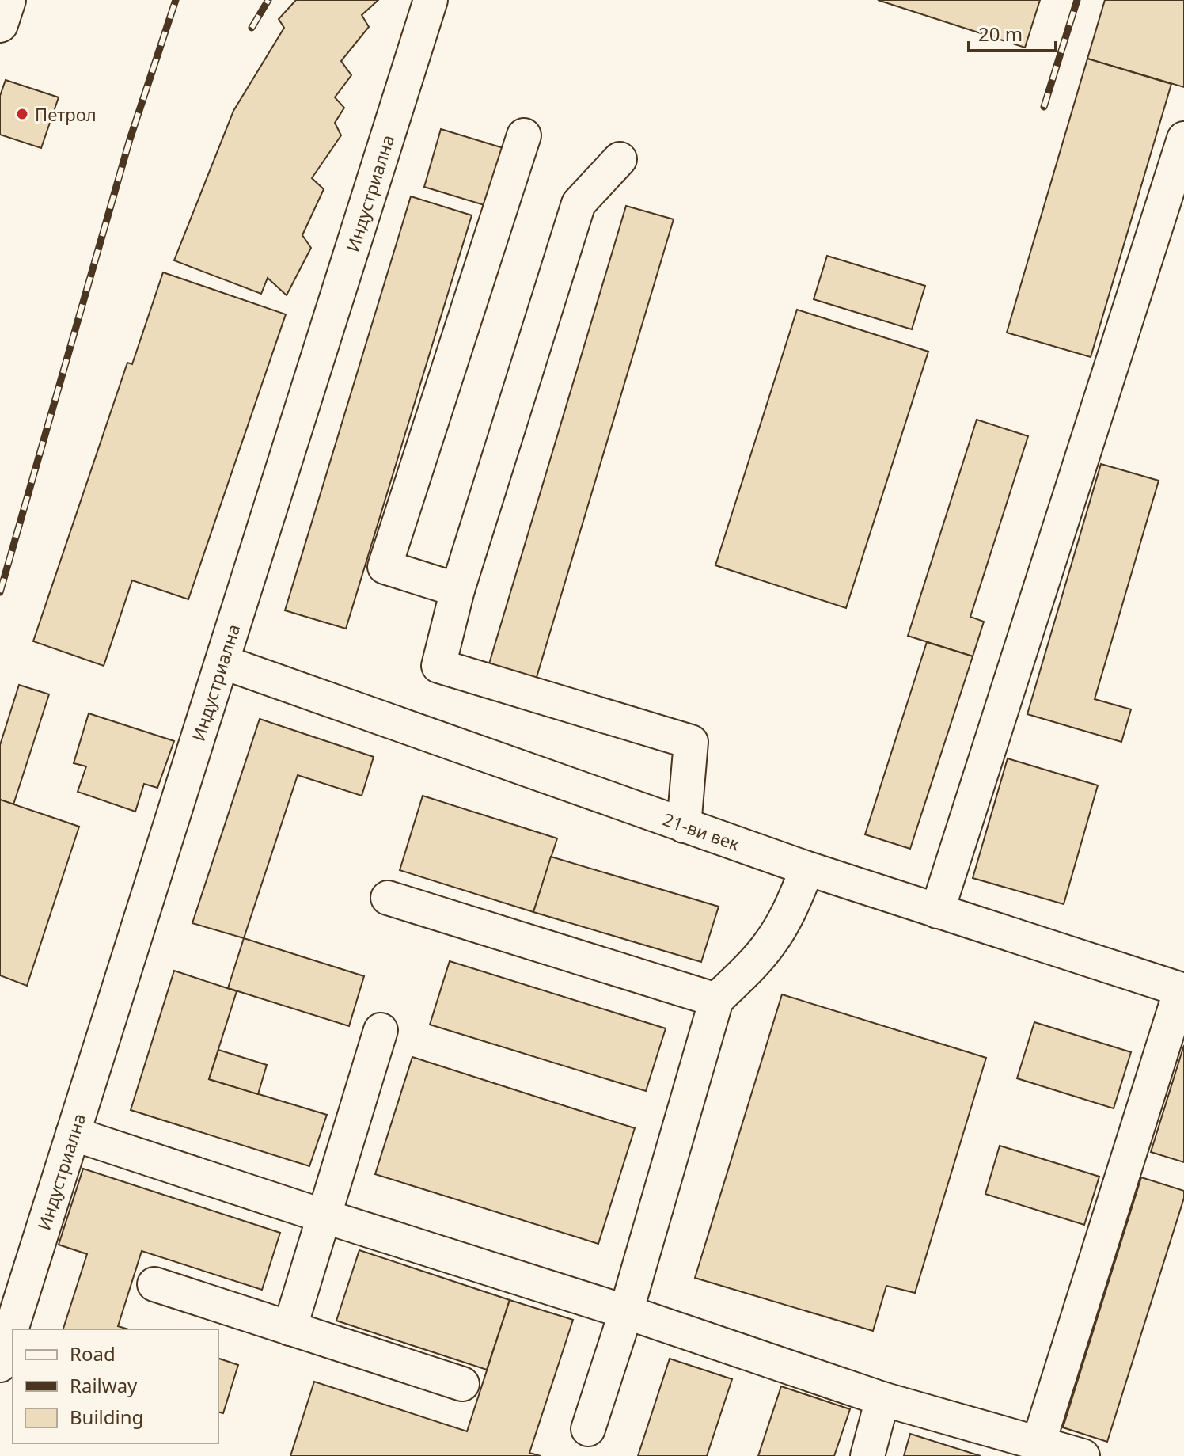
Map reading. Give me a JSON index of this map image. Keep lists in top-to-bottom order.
{
  "streets": {
    "street": ["Индустриална", "21-ви век"]
  },
  "crossings": [
    ["Индустриална", "21-ви век"]
  ],
  "places": ["Петрол"],
  "legend": ["Road", "Railway", "Building"],
  "scale_bar": "20 m"
}
